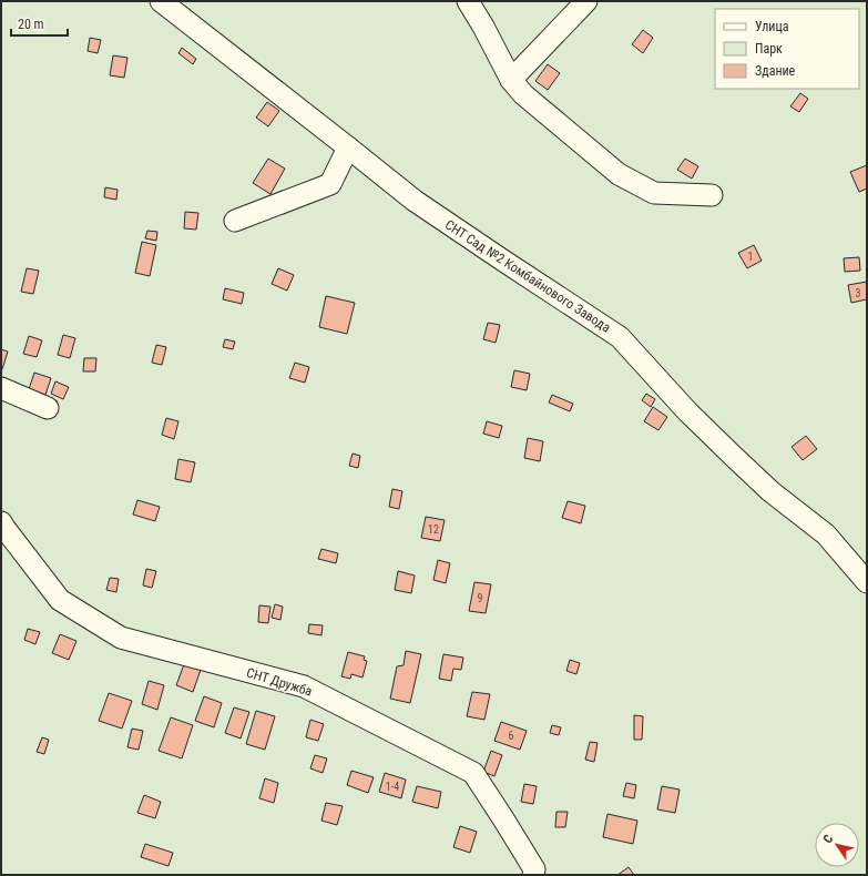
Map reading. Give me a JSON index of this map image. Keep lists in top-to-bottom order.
{
  "streets": {
    "street": ["СНТ Сад №2 Комбайнового Завода", "СНТ Дружба"]
  },
  "house_numbers": [
    "1",
    "3",
    "12",
    "9",
    "6",
    "1-4"
  ],
  "legend": ["Улица", "Парк", "Здание"],
  "scale_bar": "20 m",
  "north": "top left"
}
